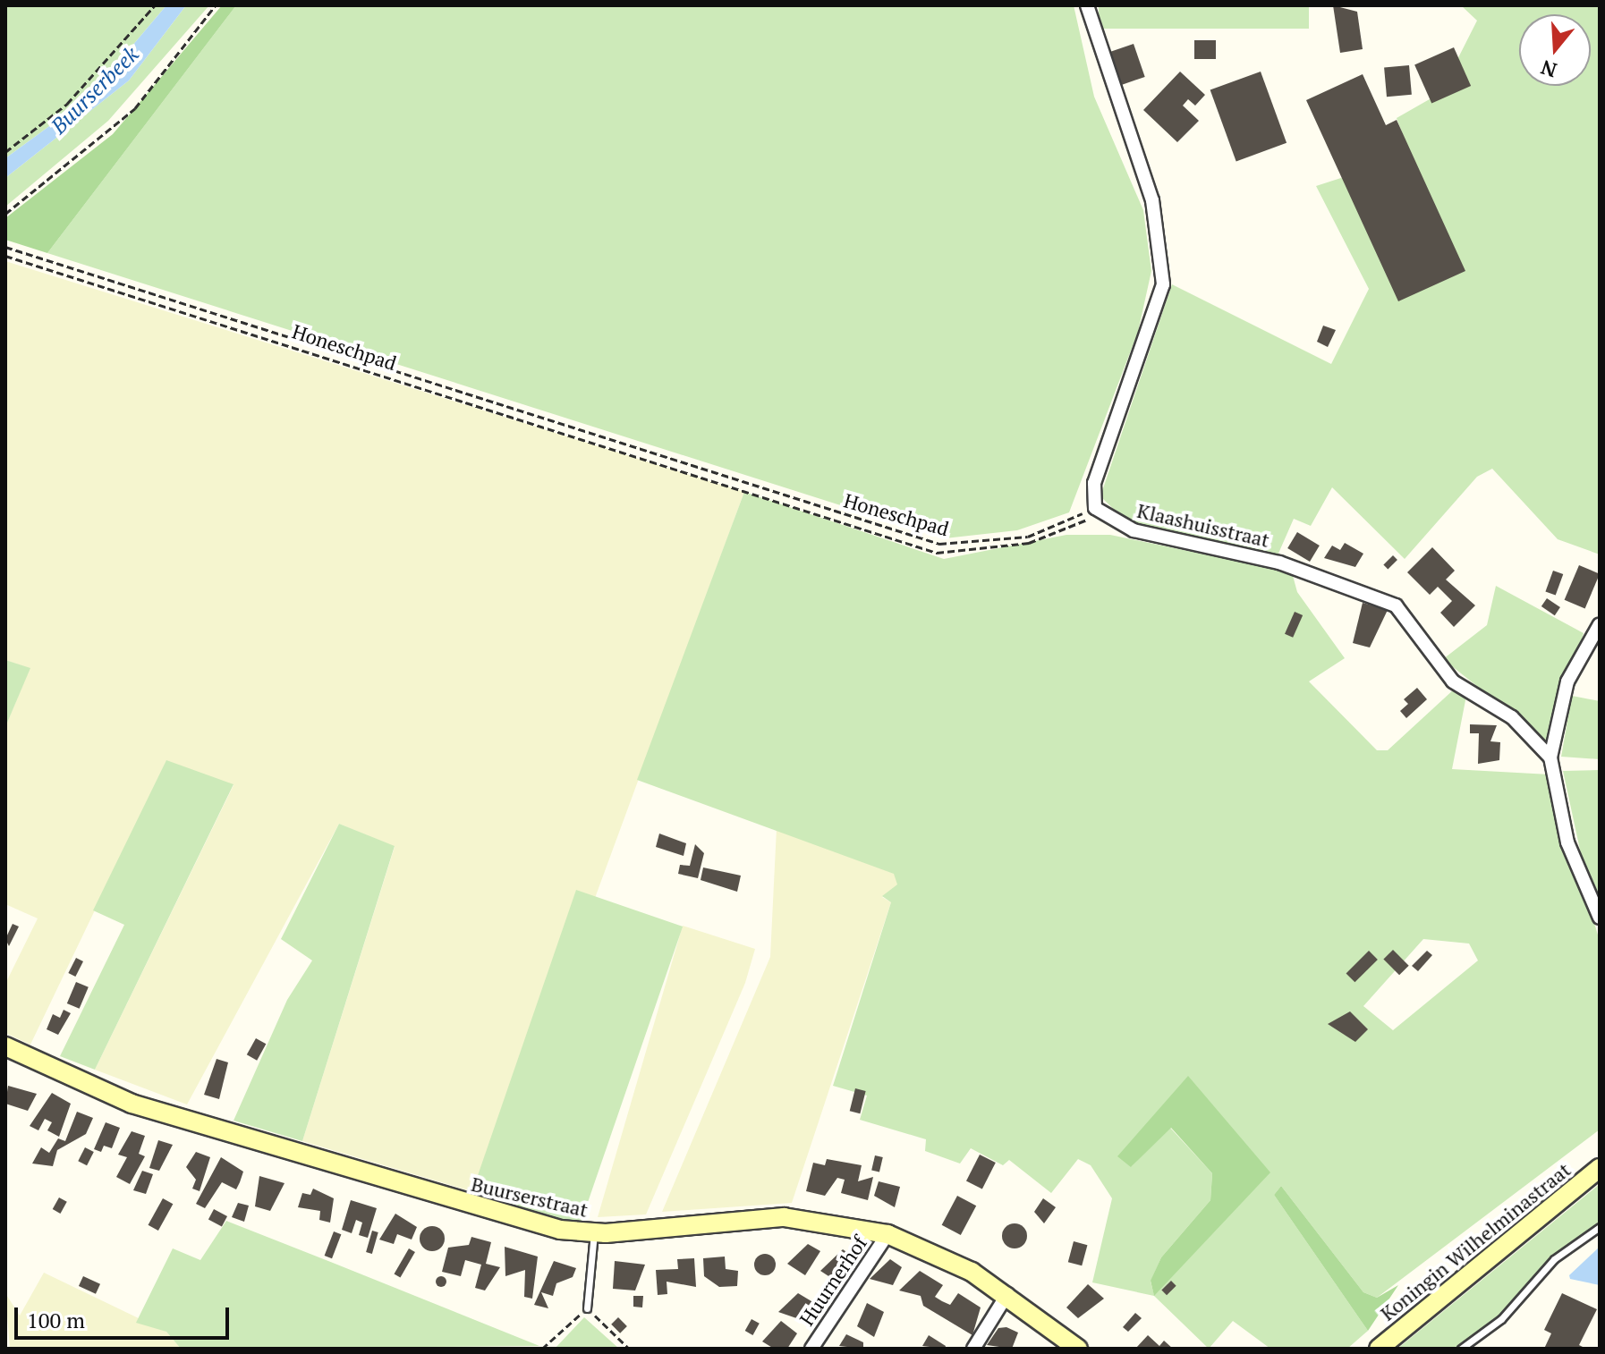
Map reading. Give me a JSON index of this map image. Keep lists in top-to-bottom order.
{
  "streets": {
    "main road": ["Buurserstraat", "Koningin Wilhelminastraat"],
    "street": ["Klaashuisstraat", "Huurnerhof"],
    "path": ["Honeschpad"]
  },
  "crossings": [
    ["Honeschpad", "Klaashuisstraat"],
    ["Buurserstraat", "Huurnerhof"]
  ],
  "water": ["Buurserbeek"],
  "scale_bar": "100 m",
  "north": "bottom"
}
